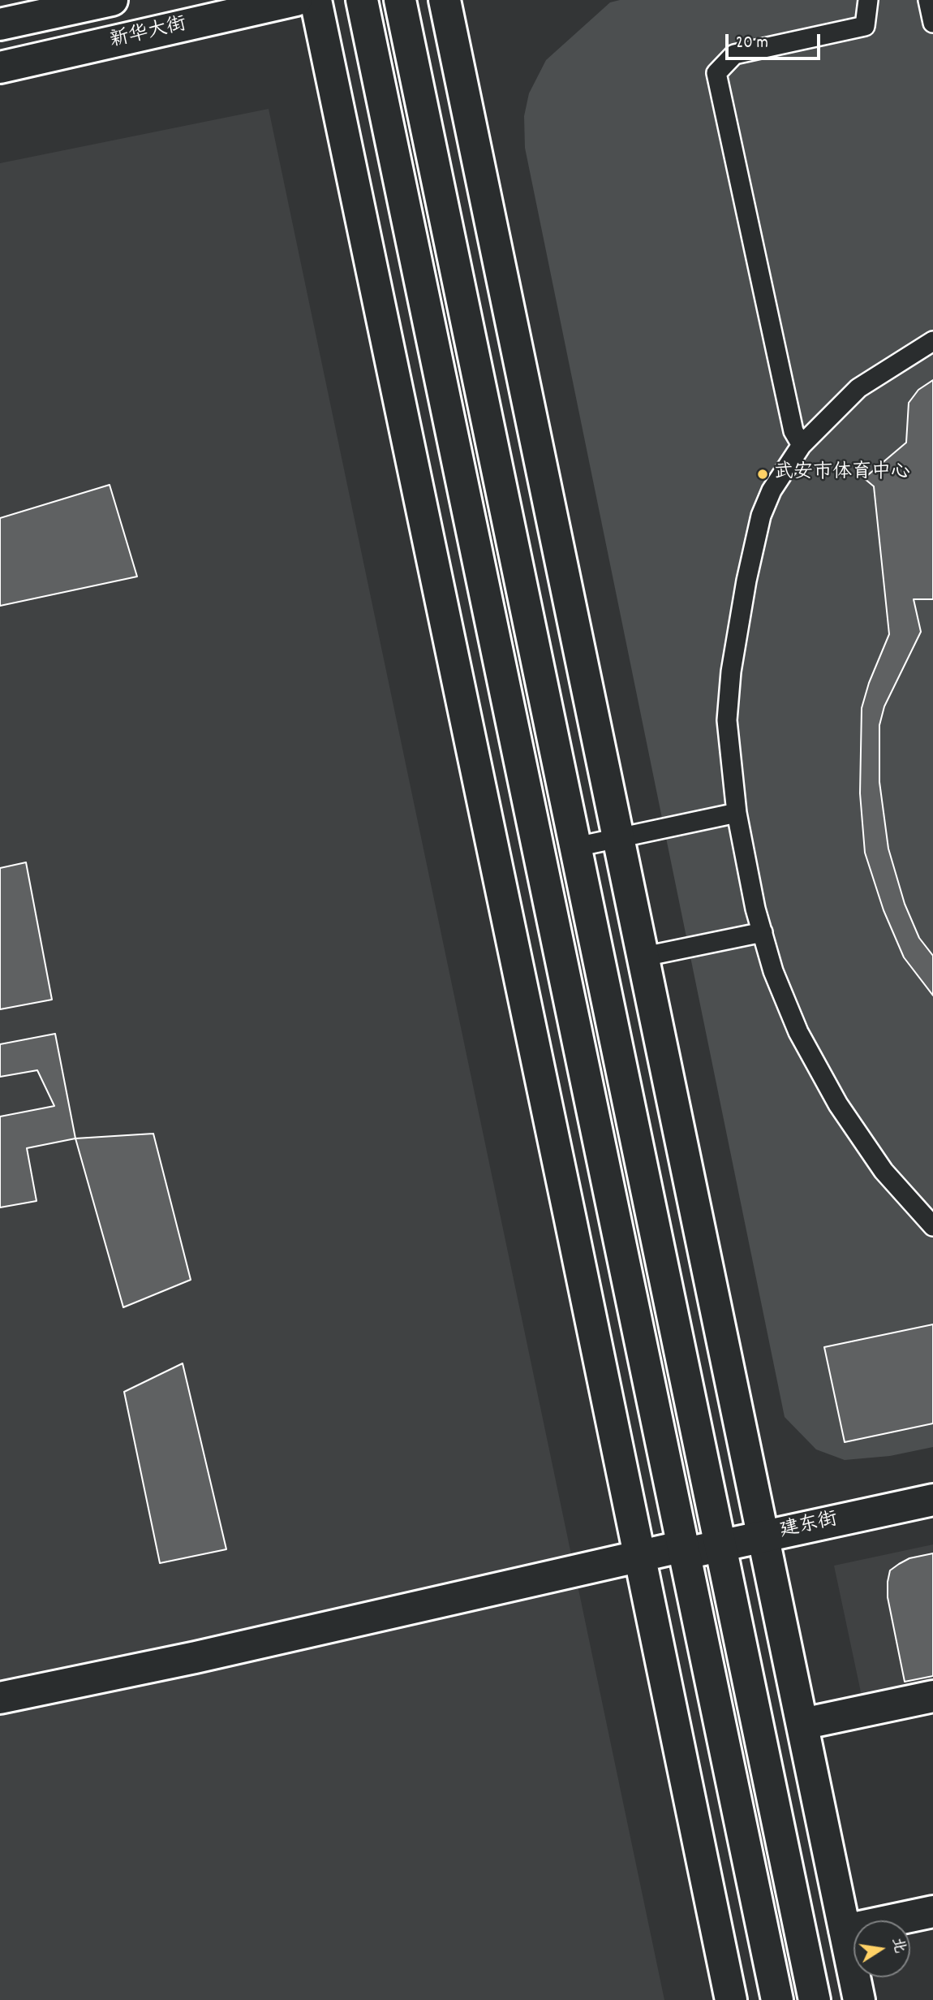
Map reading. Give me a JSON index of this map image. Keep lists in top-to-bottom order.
{
  "streets": {
    "main road": ["新华大街", "建东街"]
  },
  "places": ["武安市体育中心"],
  "scale_bar": "20 m",
  "north": "right"
}
